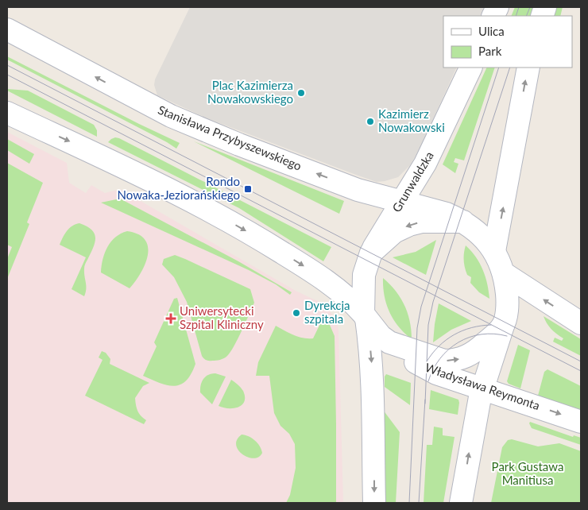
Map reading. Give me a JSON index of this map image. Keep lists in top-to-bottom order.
{
  "streets": {
    "main road": ["Stanisława Przybyszewskiego", "Grunwaldzka", "Władysława Reymonta"]
  },
  "crossings": [
    ["Stanisława Przybyszewskiego", "Grunwaldzka"],
    ["Grunwaldzka", "Władysława Reymonta"]
  ],
  "parks": ["Park Gustawa Manitiusa"],
  "places": {
    "other": ["Plac Kazimierza Nowakowskiego", "Kazimierz Nowakowski", "Dyrekcja szpitala"],
    "transit": ["Rondo Nowaka-Jeziorańskiego"],
    "health": ["Uniwersytecki Szpital Kliniczny"]
  },
  "legend": ["Ulica", "Park"]
}
